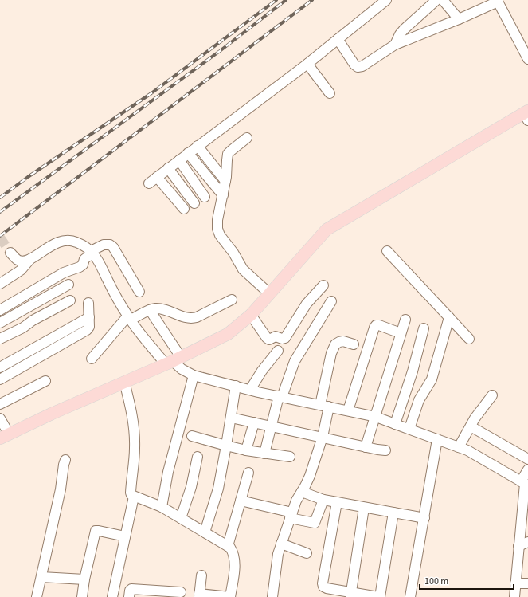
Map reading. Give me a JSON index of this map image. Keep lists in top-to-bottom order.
{
  "scale_bar": "100 m"
}
